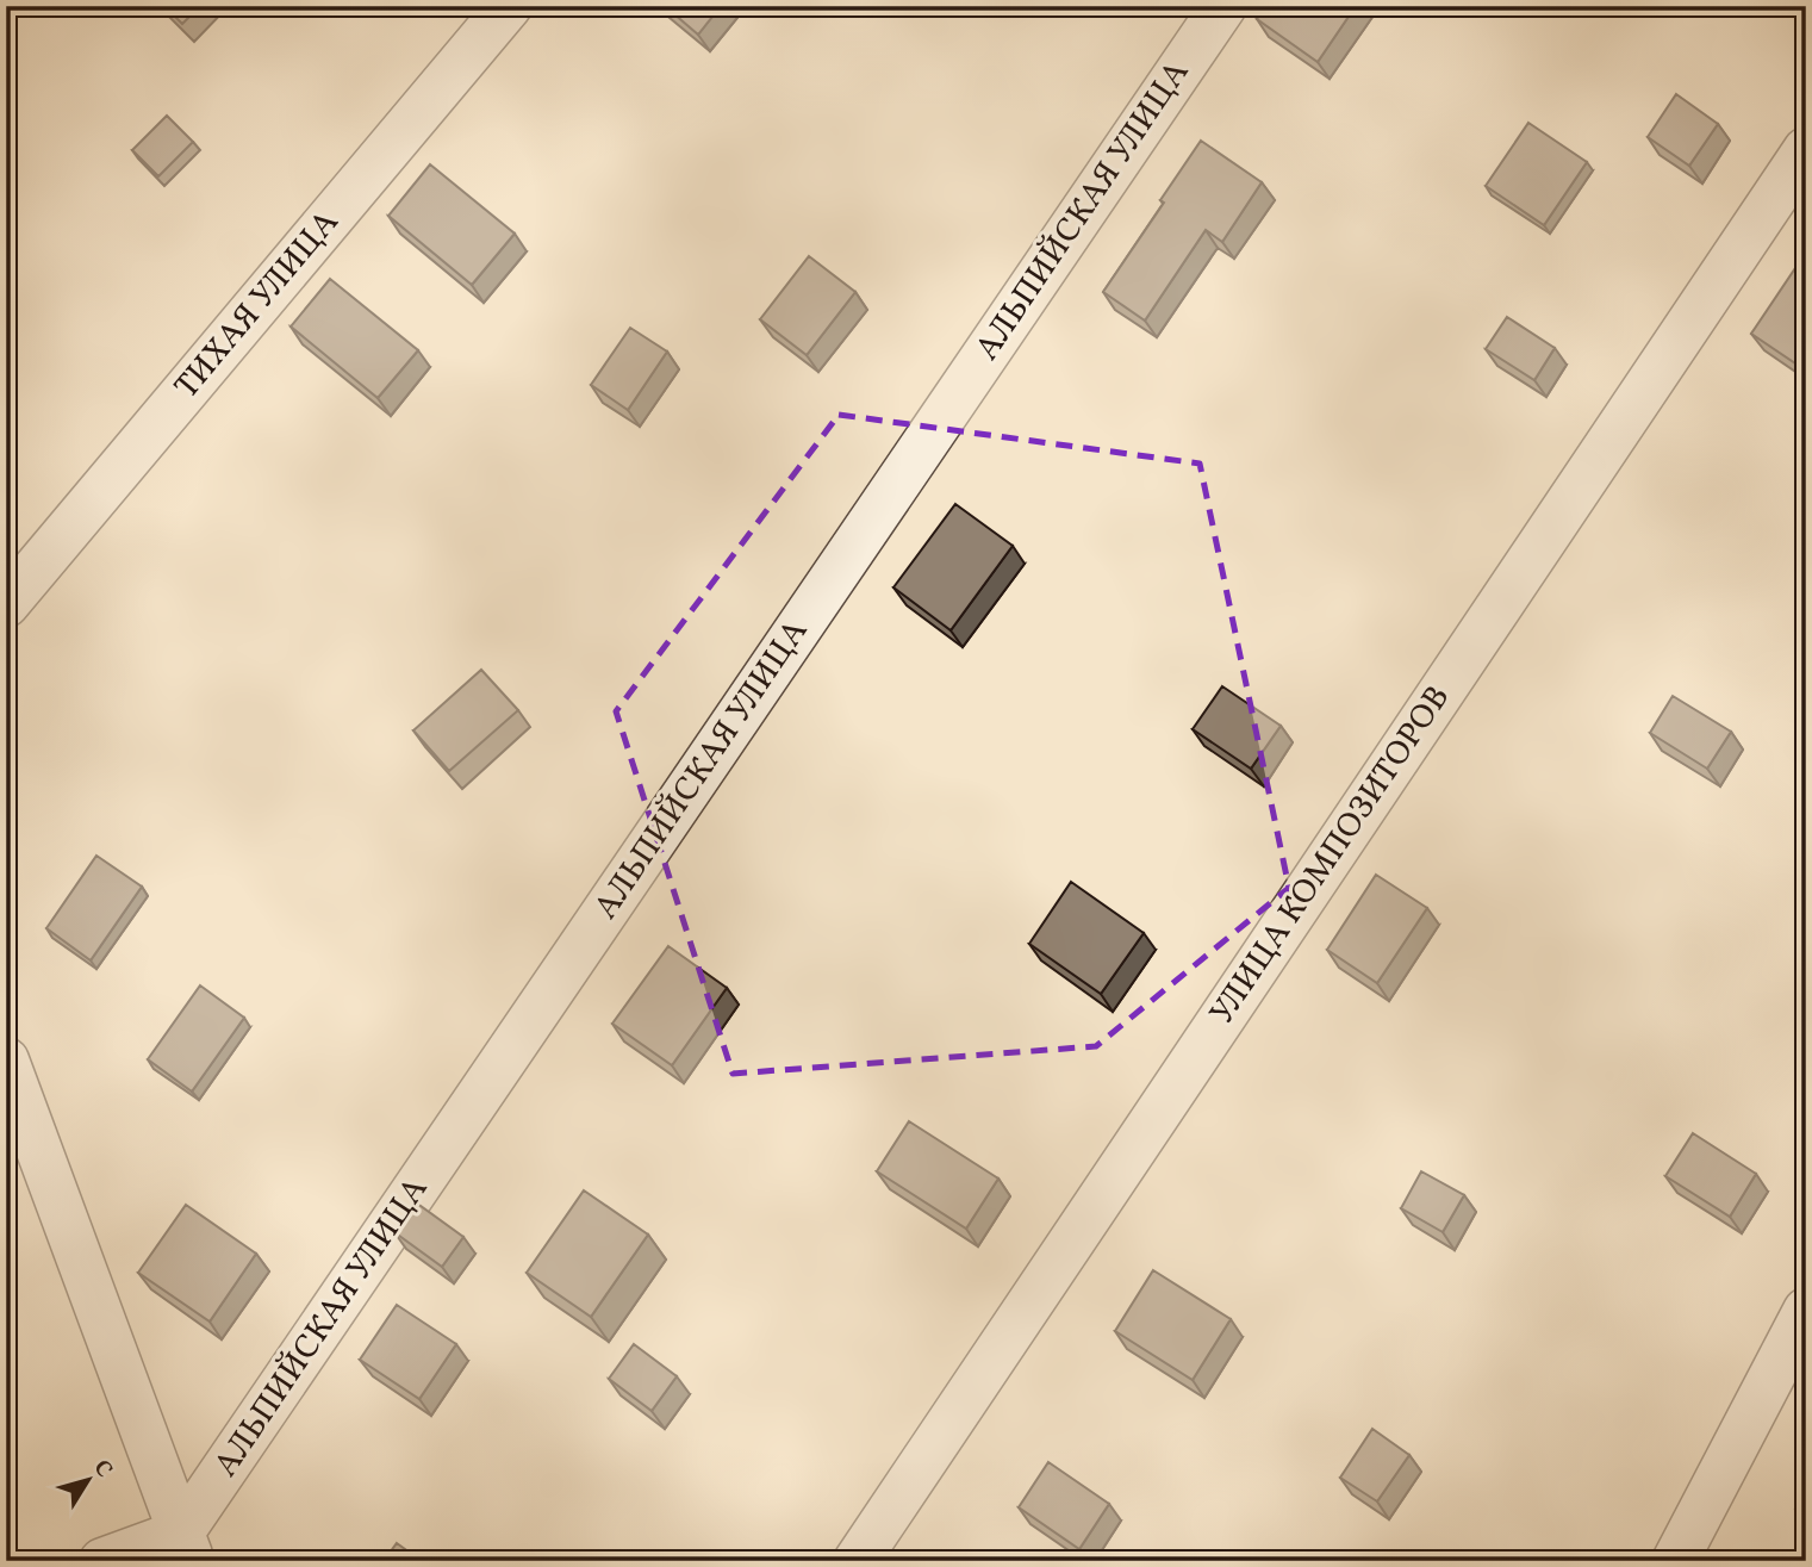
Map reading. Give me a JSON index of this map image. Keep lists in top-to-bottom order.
{
  "streets": {
    "street": ["АЛЬПИЙСКАЯ УЛИЦА", "ТИХАЯ УЛИЦА", "УЛИЦА КОМПОЗИТОРОВ"]
  },
  "north": "top right"
}
